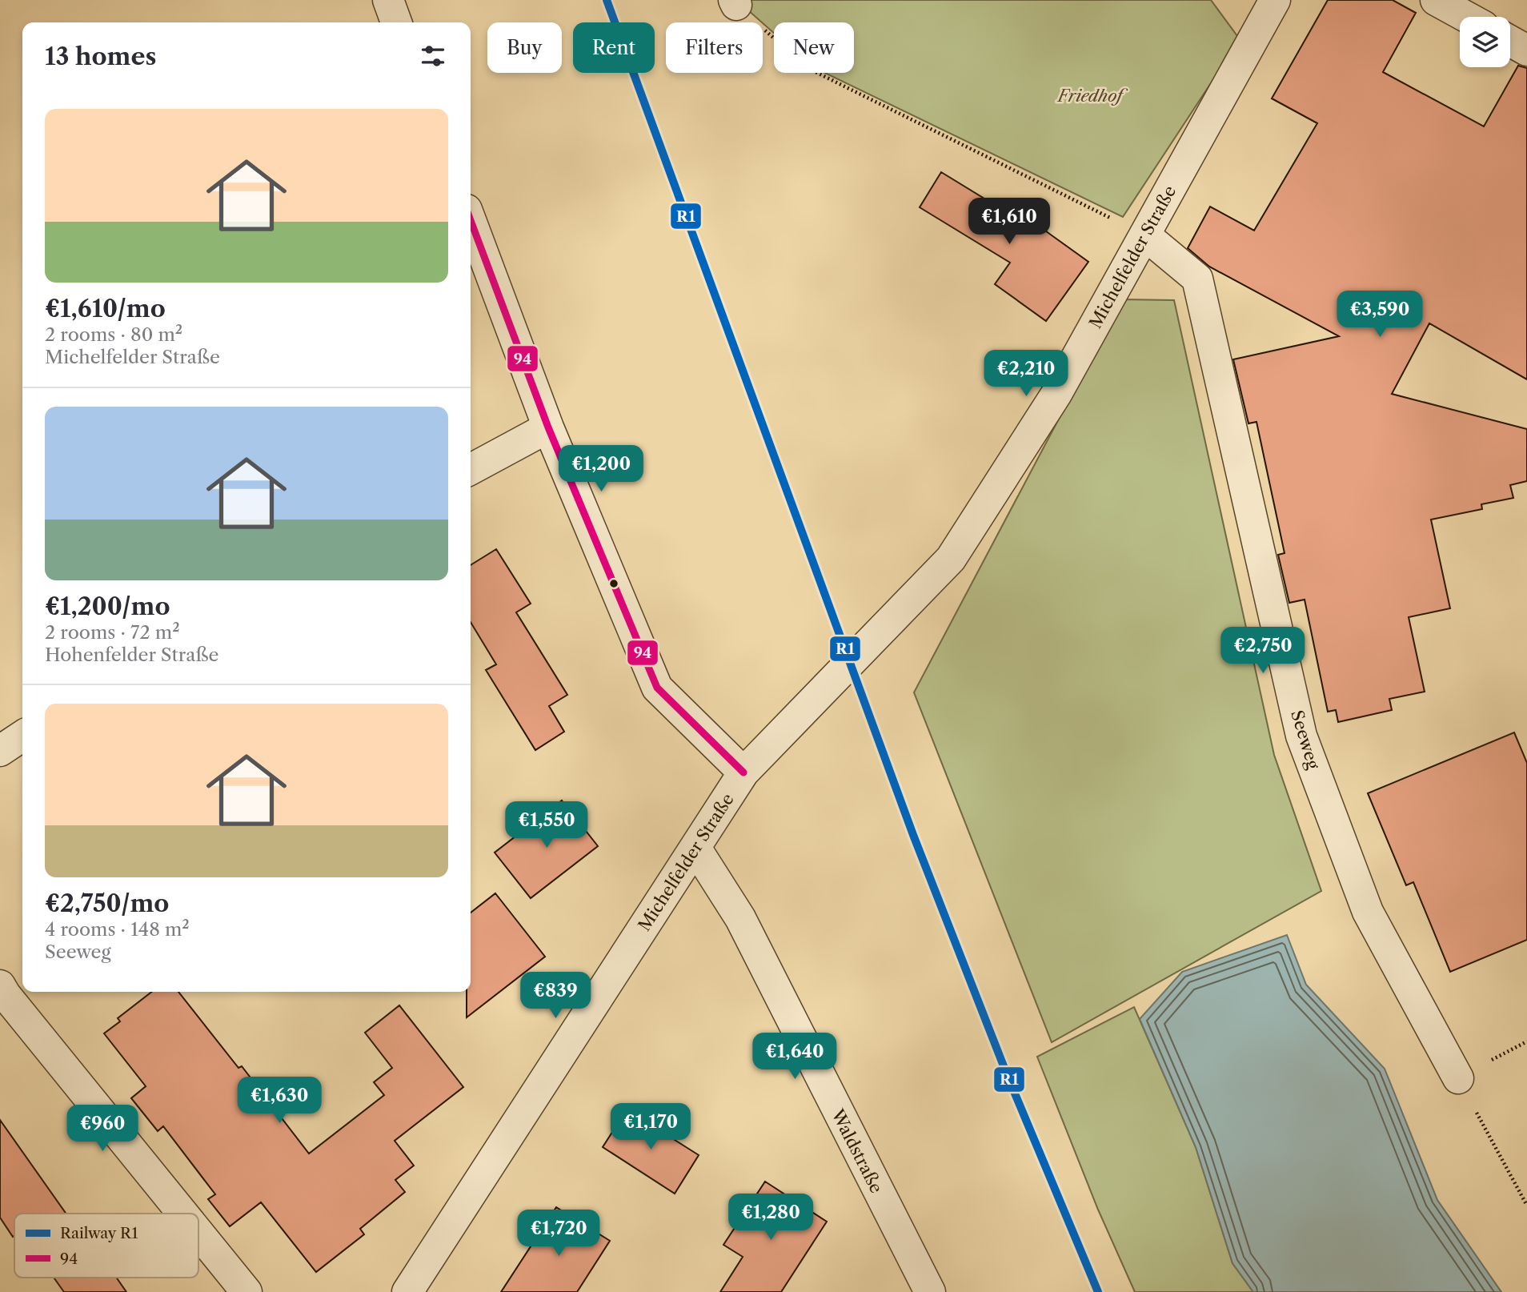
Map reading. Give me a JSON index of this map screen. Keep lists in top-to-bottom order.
{
  "streets": {
    "street": ["Michelfelder Straße", "Seeweg", "Waldstraße"]
  },
  "crossings": [
    ["Michelfelder Straße", "Seeweg"],
    ["Michelfelder Straße", "Waldstraße"]
  ],
  "parks": ["Friedhof"],
  "lines": ["rail line R1", "transit line 94"],
  "legend": ["Railway R1", "94"],
  "page": {
    "chip": [
      "Buy",
      "Rent",
      "Filters",
      "New"
    ],
    "heading": "13 homes",
    "list": [
      {
        "name": "€1,610/mo",
        "note": "2 rooms · 80 m² · Michelfelder Straße"
      },
      {
        "name": "€1,200/mo",
        "note": "2 rooms · 72 m² · Hohenfelder Straße"
      },
      {
        "name": "€2,750/mo",
        "note": "4 rooms · 148 m² · Seeweg"
      }
    ],
    "price": [
      "€1,610",
      "€3,590",
      "€2,210",
      "€1,200",
      "€2,750",
      "€1,550",
      "€839",
      "€1,640",
      "€1,630",
      "€1,170",
      "€960",
      "€1,280",
      "€1,720"
    ]
  }
}
